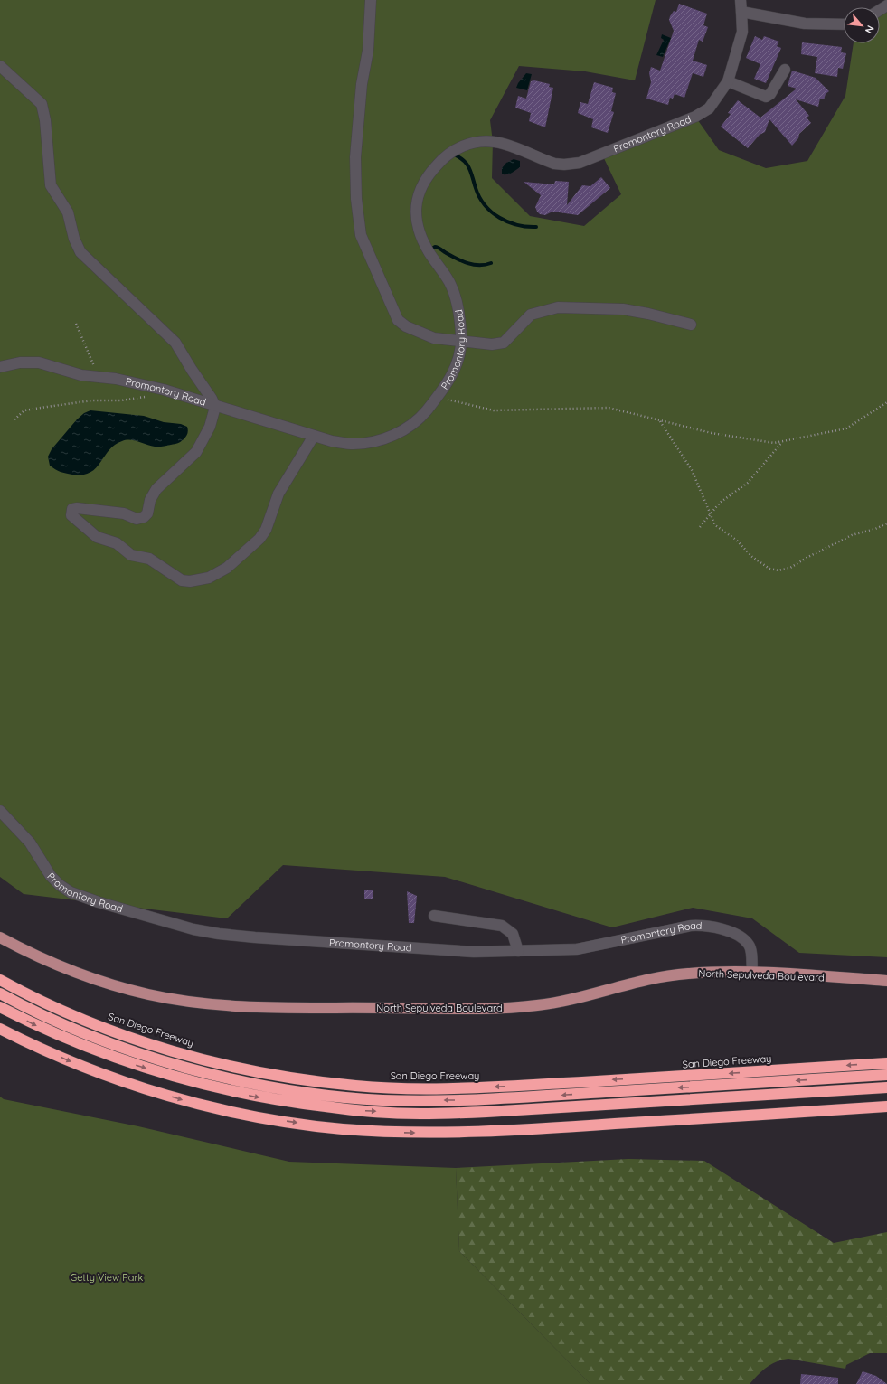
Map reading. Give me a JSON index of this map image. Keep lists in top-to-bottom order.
{
  "streets": {
    "highway": ["San Diego Freeway"],
    "main road": ["North Sepulveda Boulevard"],
    "street": ["Promontory Road"]
  },
  "crossings": [
    ["Promontory Road", "North Sepulveda Boulevard"]
  ],
  "parks": ["Getty View Park"],
  "north": "bottom right"
}
